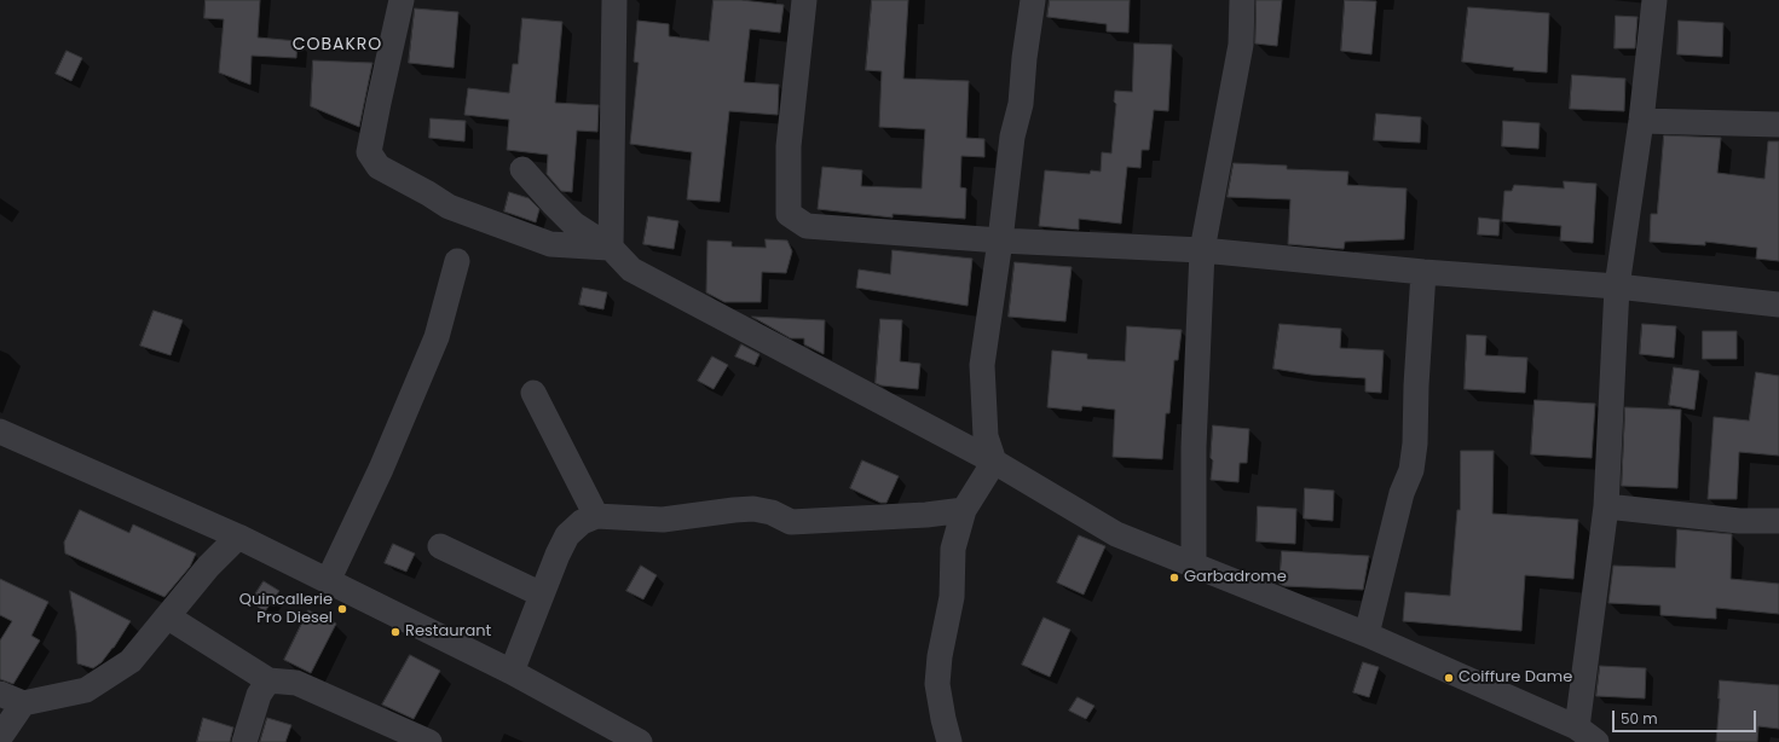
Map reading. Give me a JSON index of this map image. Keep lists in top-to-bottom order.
{
  "districts": ["COBAKRO"],
  "places": [
    "Garbadrome",
    "Quincallerie Pro Diesel",
    "Restaurant",
    "Coiffure Dame"
  ],
  "scale_bar": "50 m"
}
